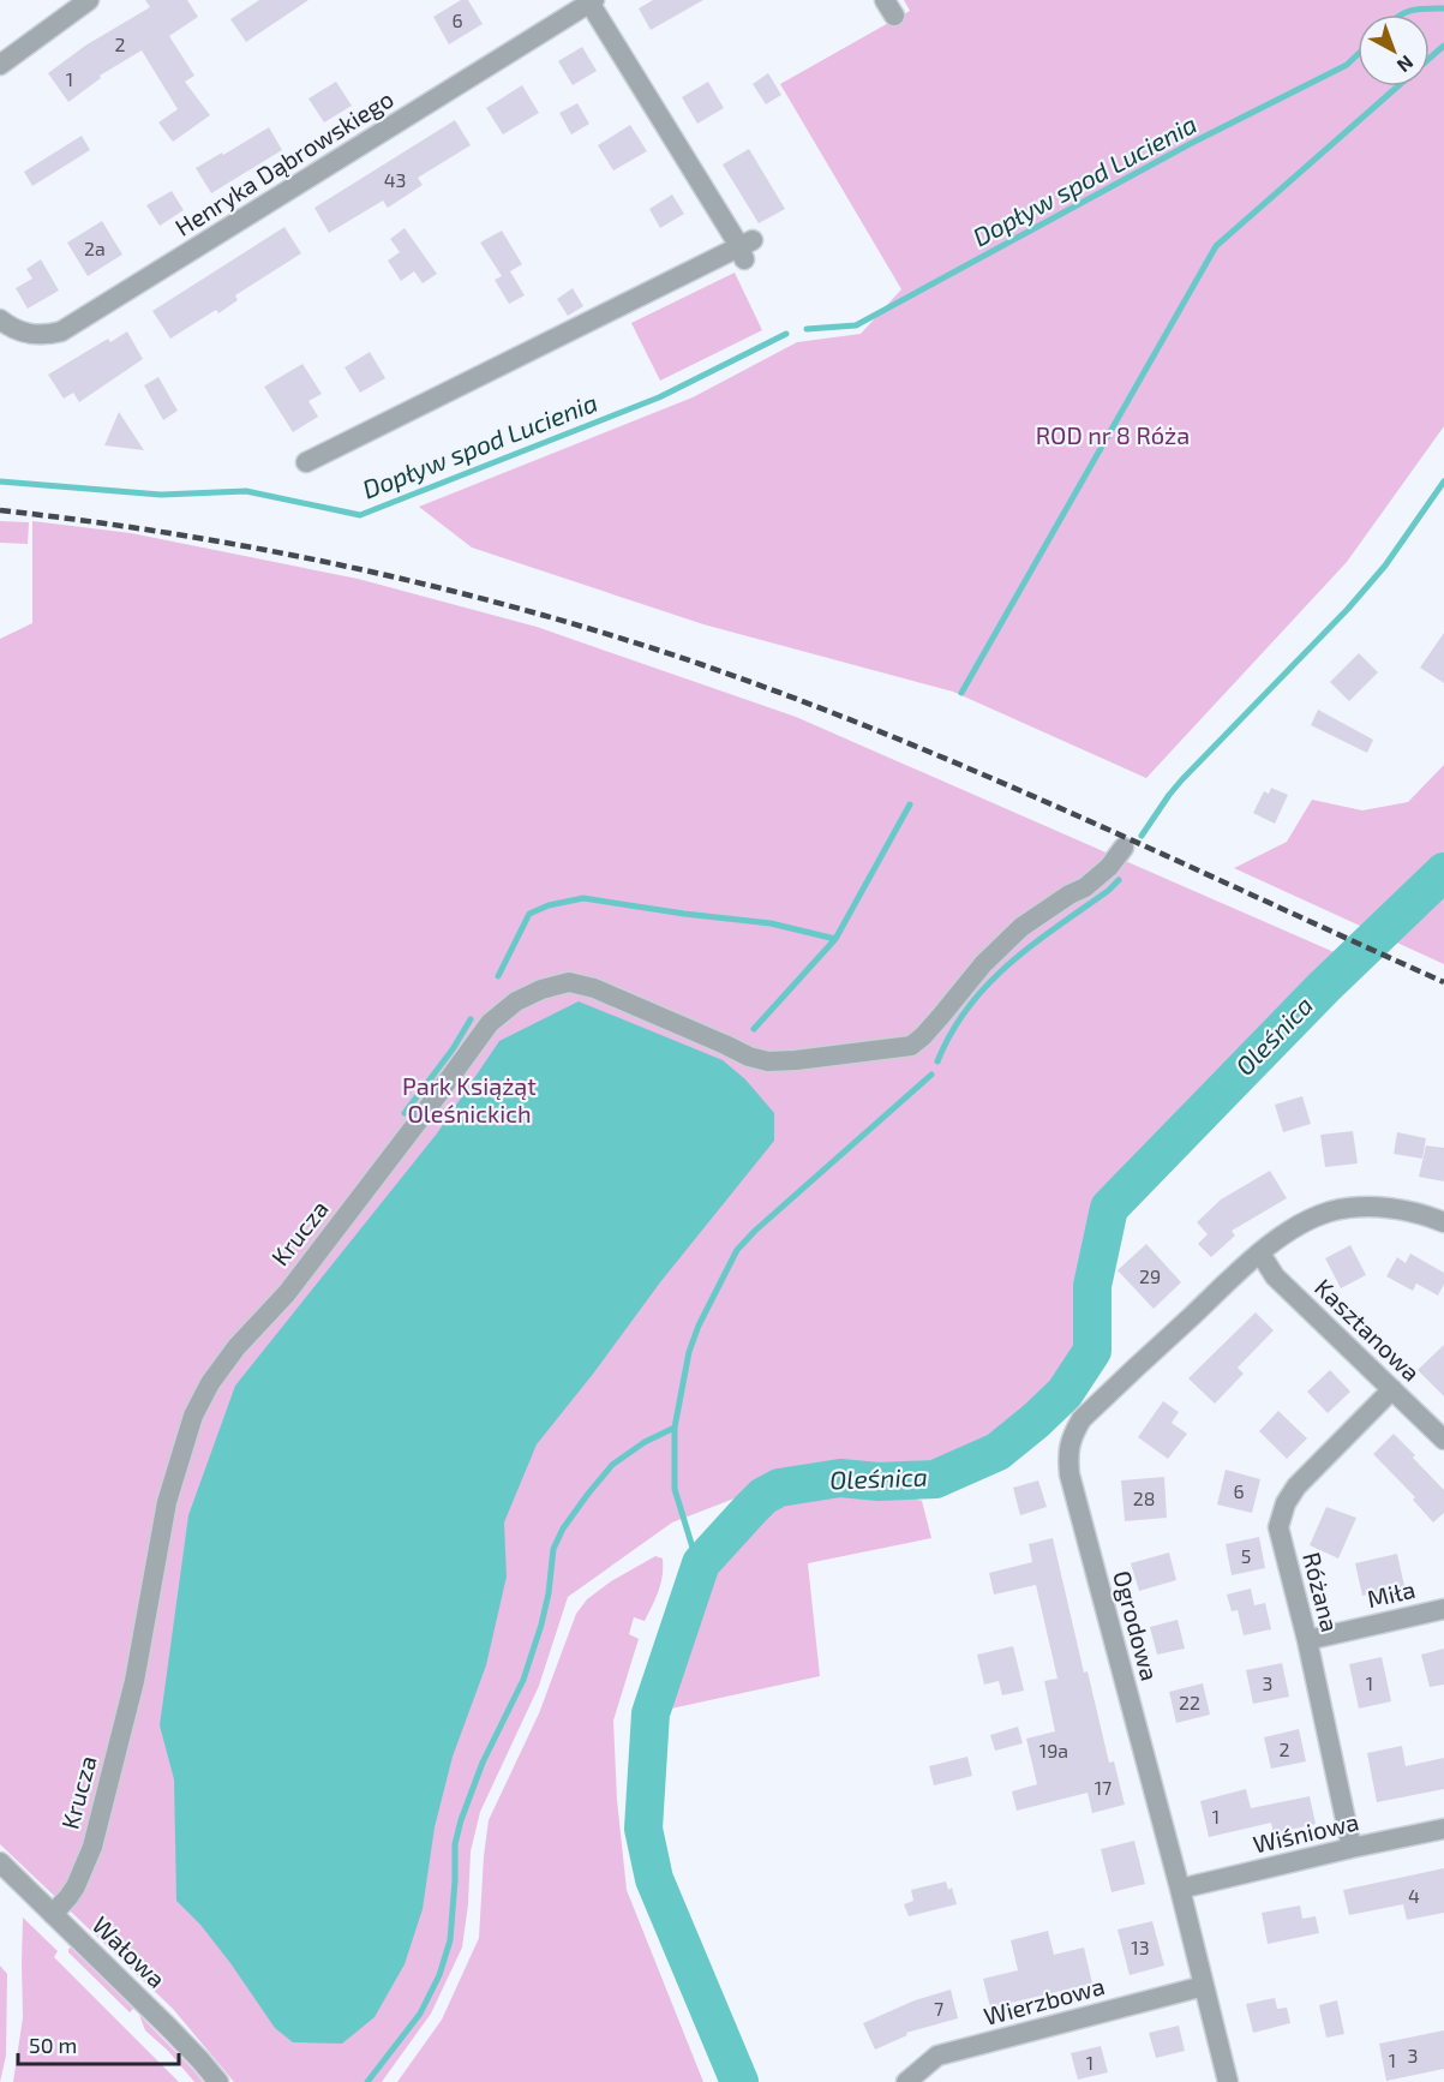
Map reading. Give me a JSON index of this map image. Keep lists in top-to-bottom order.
{
  "streets": {
    "street": [
      "Henryka Dąbrowskiego",
      "Krucza",
      "Kasztanowa",
      "Różana",
      "Miła",
      "Ogrodowa",
      "Wiśniowa",
      "Wałowa",
      "Wierzbowa"
    ]
  },
  "crossings": [
    ["Krucza", "Wałowa"],
    ["Kasztanowa", "Różana"],
    ["Kasztanowa", "Ogrodowa"],
    ["Różana", "Miła"],
    ["Różana", "Wiśniowa"],
    ["Ogrodowa", "Wiśniowa"],
    ["Ogrodowa", "Wierzbowa"]
  ],
  "water": ["Dopływ spod Lucienia", "Oleśnica"],
  "parks": ["ROD nr 8 Róża", "Park Książąt Oleśnickich"],
  "house_numbers": [
    "6",
    "2",
    "1",
    "43",
    "2a",
    "29",
    "6",
    "28",
    "5",
    "3",
    "1",
    "22",
    "2",
    "19a",
    "17",
    "1",
    "4",
    "13",
    "7",
    "3",
    "1",
    "1"
  ],
  "scale_bar": "50 m",
  "north": "bottom right"
}
